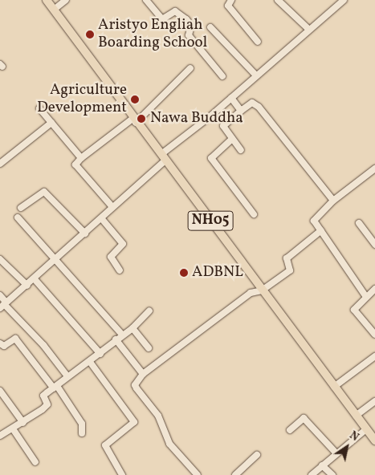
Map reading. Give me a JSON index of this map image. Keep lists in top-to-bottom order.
{
  "streets": {
    "main road": ["NH05"]
  },
  "places": [
    "Aristyo Engliah Boarding School",
    "Agriculture Development",
    "Nawa Buddha",
    "ADBNL"
  ],
  "north": "top right"
}
